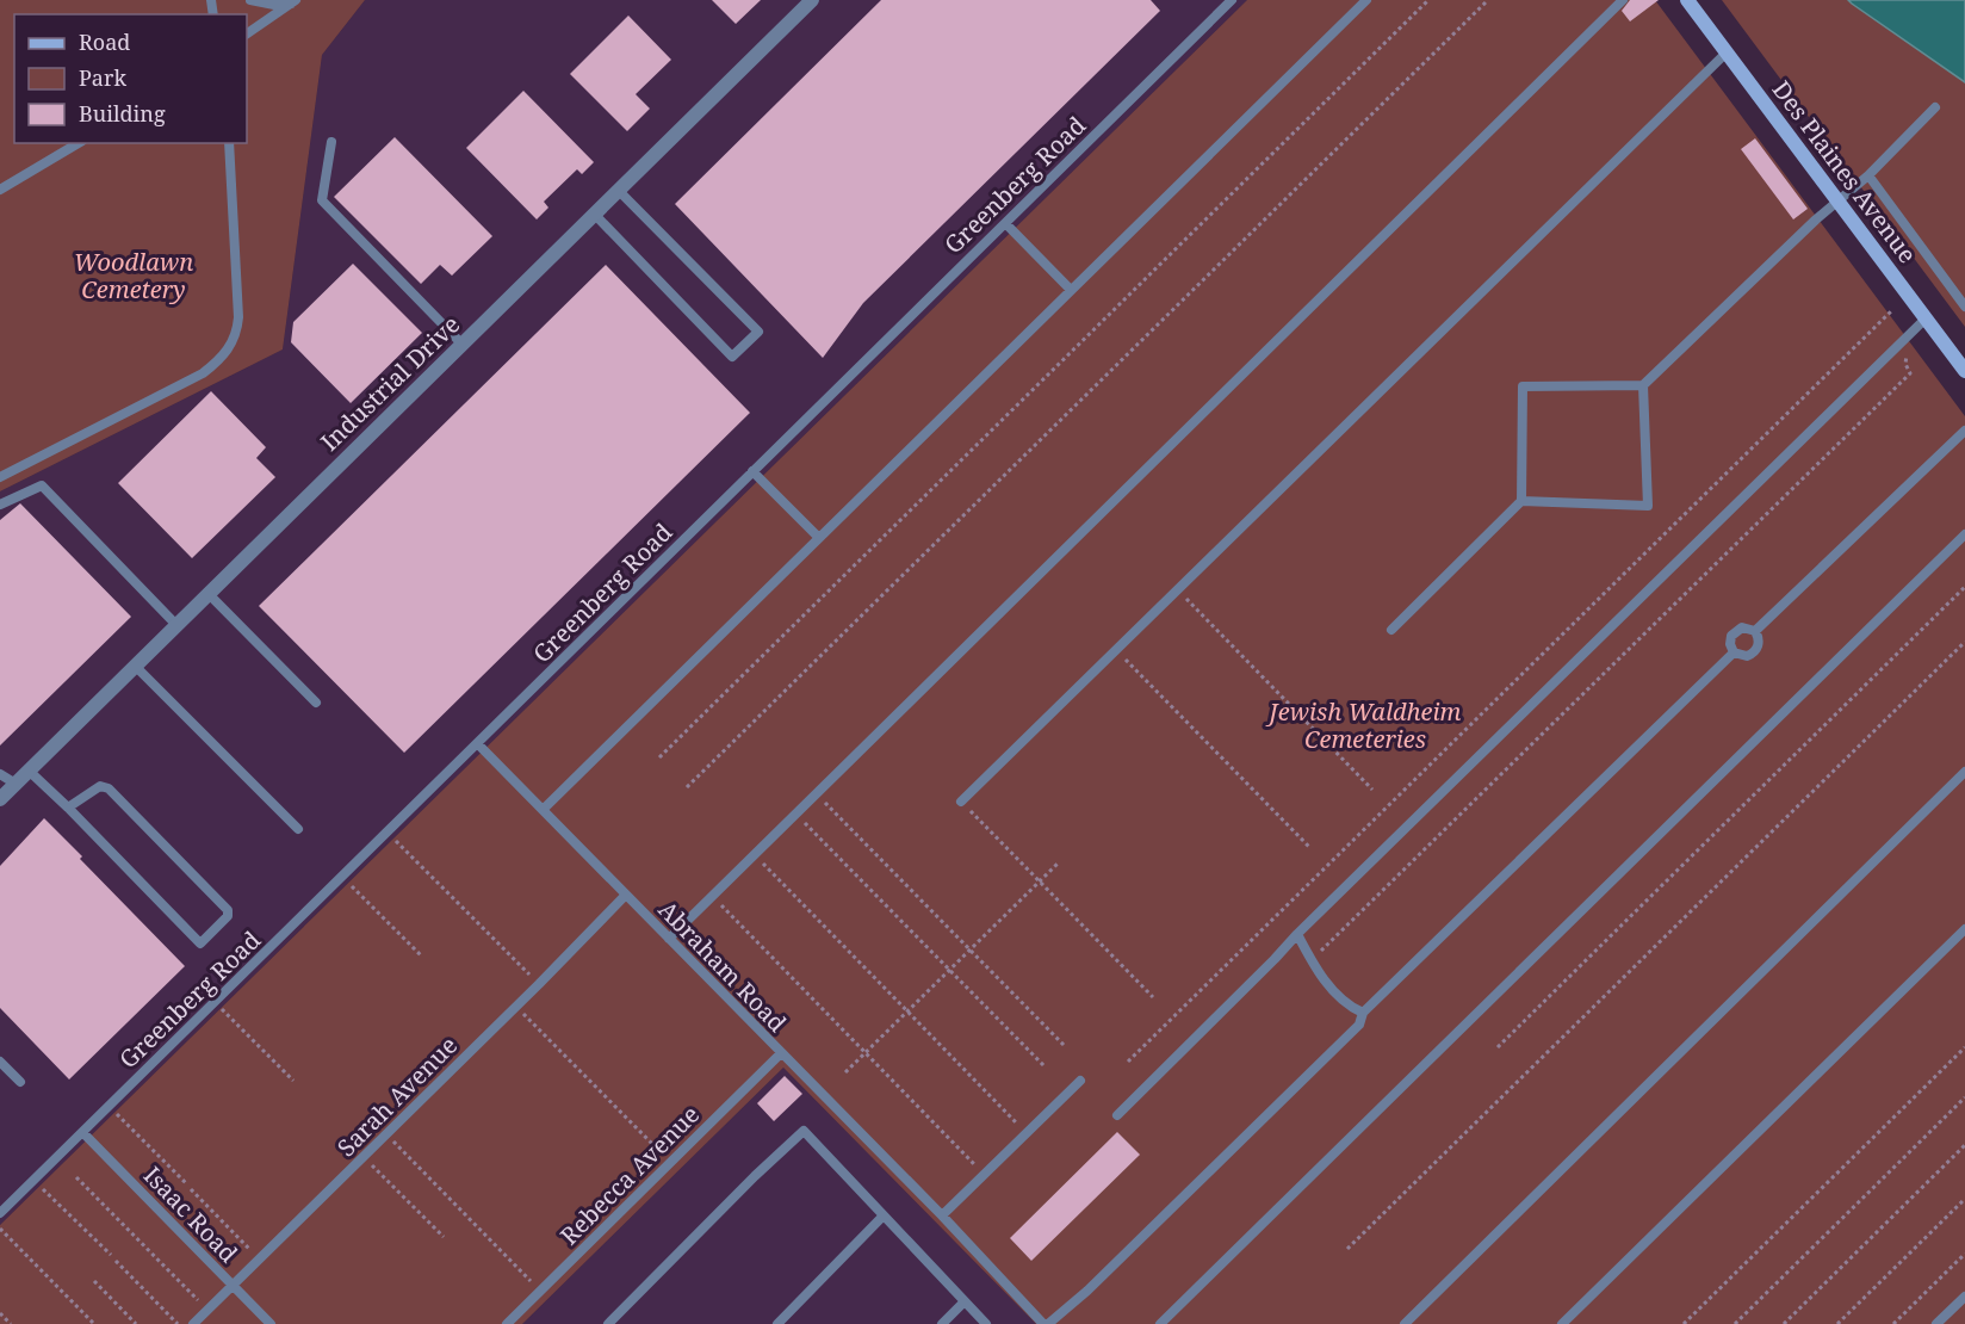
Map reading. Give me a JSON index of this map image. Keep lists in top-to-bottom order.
{
  "streets": {
    "main road": ["Des Plaines Avenue"],
    "street": ["Industrial Drive"],
    "lane": [
      "Greenberg Road",
      "Abraham Road",
      "Sarah Avenue",
      "Rebecca Avenue",
      "Isaac Road"
    ]
  },
  "crossings": [
    ["Greenberg Road", "Abraham Road"],
    ["Greenberg Road", "Isaac Road"],
    ["Abraham Road", "Sarah Avenue"],
    ["Abraham Road", "Rebecca Avenue"],
    ["Sarah Avenue", "Isaac Road"]
  ],
  "parks": ["Woodlawn Cemetery", "Jewish Waldheim Cemeteries"],
  "legend": ["Road", "Park", "Building"]
}
